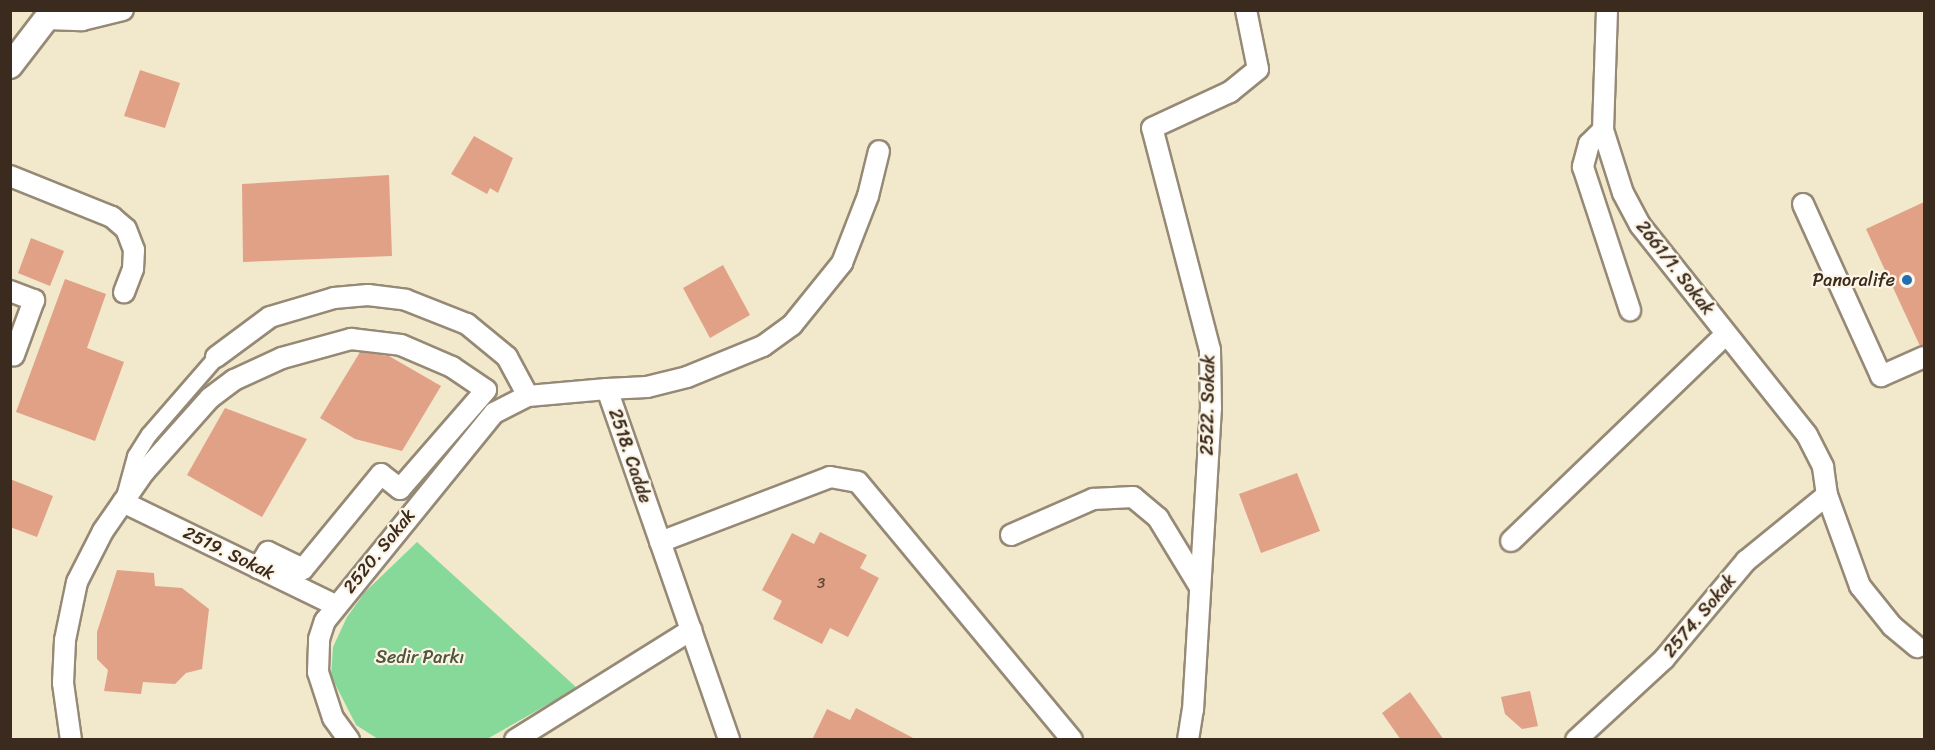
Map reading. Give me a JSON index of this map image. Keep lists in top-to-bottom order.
{
  "streets": {
    "street": [
      "2661/1. Sokak",
      "2522. Sokak",
      "2518. Cadde",
      "2520. Sokak",
      "2519. Sokak",
      "2574. Sokak"
    ]
  },
  "crossings": [
    ["2661/1. Sokak", "2574. Sokak"],
    ["2518. Cadde", "2520. Sokak"],
    ["2520. Sokak", "2519. Sokak"]
  ],
  "parks": ["Sedir Parkı"],
  "places": ["Panoralife"],
  "house_numbers": ["3"]
}
